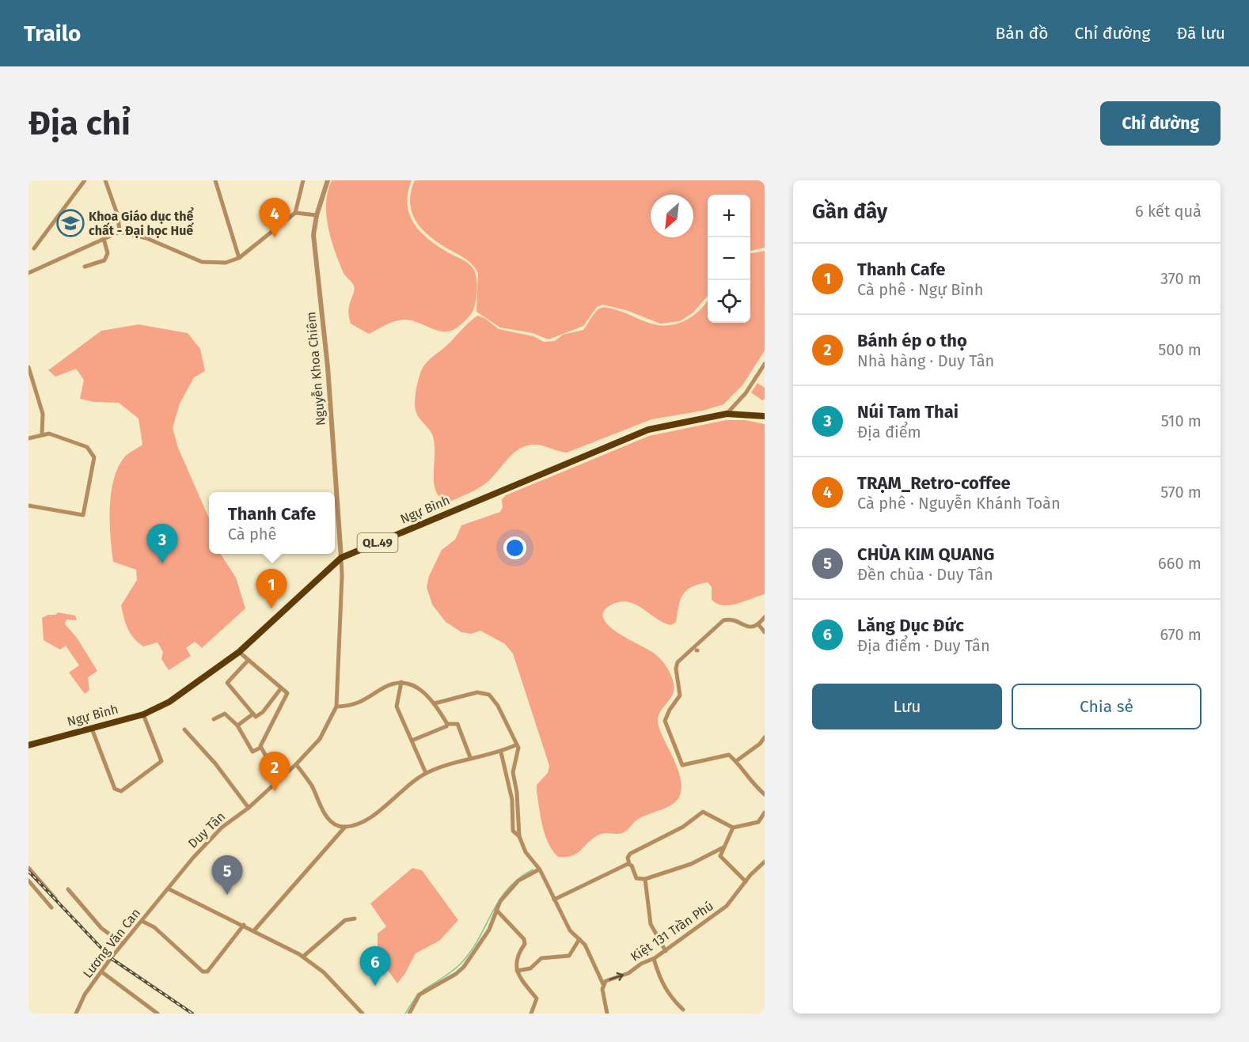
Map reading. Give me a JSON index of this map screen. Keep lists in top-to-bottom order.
{
  "streets": {
    "highway": ["Ngự Bình", "QL.49"],
    "street": [
      "Nguyễn Khoa Chiêm",
      "Duy Tân",
      "Kiệt 131 Trần Phú",
      "Lương Văn Can"
    ]
  },
  "crossings": [
    ["Nguyễn Khoa Chiêm", "Ngự Bình"],
    ["Nguyễn Khoa Chiêm", "Duy Tân"],
    ["Ngự Bình", "Duy Tân"],
    ["Duy Tân", "Lương Văn Can"]
  ],
  "places": {
    "school or university": ["Khoa Giáo dục thể chất - Đại học Huế"]
  },
  "north": "bottom left",
  "page": {
    "header": "Trailo",
    "nav": ["Bản đồ", "Chỉ đường", "Đã lưu"],
    "buttons": [
      "Chỉ đường",
      ["Lưu", "Chia sẻ"]
    ],
    "title": "Địa chỉ",
    "heading": ["Gần đây", "6 kết quả"],
    "map_buttons": ["+", "−"],
    "pins": [
      "4",
      "3",
      "1",
      "2",
      "5",
      "6"
    ],
    "list": [
      {
        "mark": "1",
        "name": "Thanh Cafe",
        "note": "Cà phê · Ngự Bình",
        "value": "370 m"
      },
      {
        "mark": "2",
        "name": "Bánh ép o thọ",
        "note": "Nhà hàng · Duy Tân",
        "value": "500 m"
      },
      {
        "mark": "3",
        "name": "Núi Tam Thai",
        "note": "Địa điểm",
        "value": "510 m"
      },
      {
        "mark": "4",
        "name": "TRẠM_Retro-coffee",
        "note": "Cà phê · Nguyễn Khánh Toàn",
        "value": "570 m"
      },
      {
        "mark": "5",
        "name": "CHÙA KIM QUANG",
        "note": "Đền chùa · Duy Tân",
        "value": "660 m"
      },
      {
        "mark": "6",
        "name": "Lăng Dục Đức",
        "note": "Địa điểm · Duy Tân",
        "value": "670 m"
      }
    ],
    "popup": ["Thanh Cafe", "Cà phê"]
  }
}
